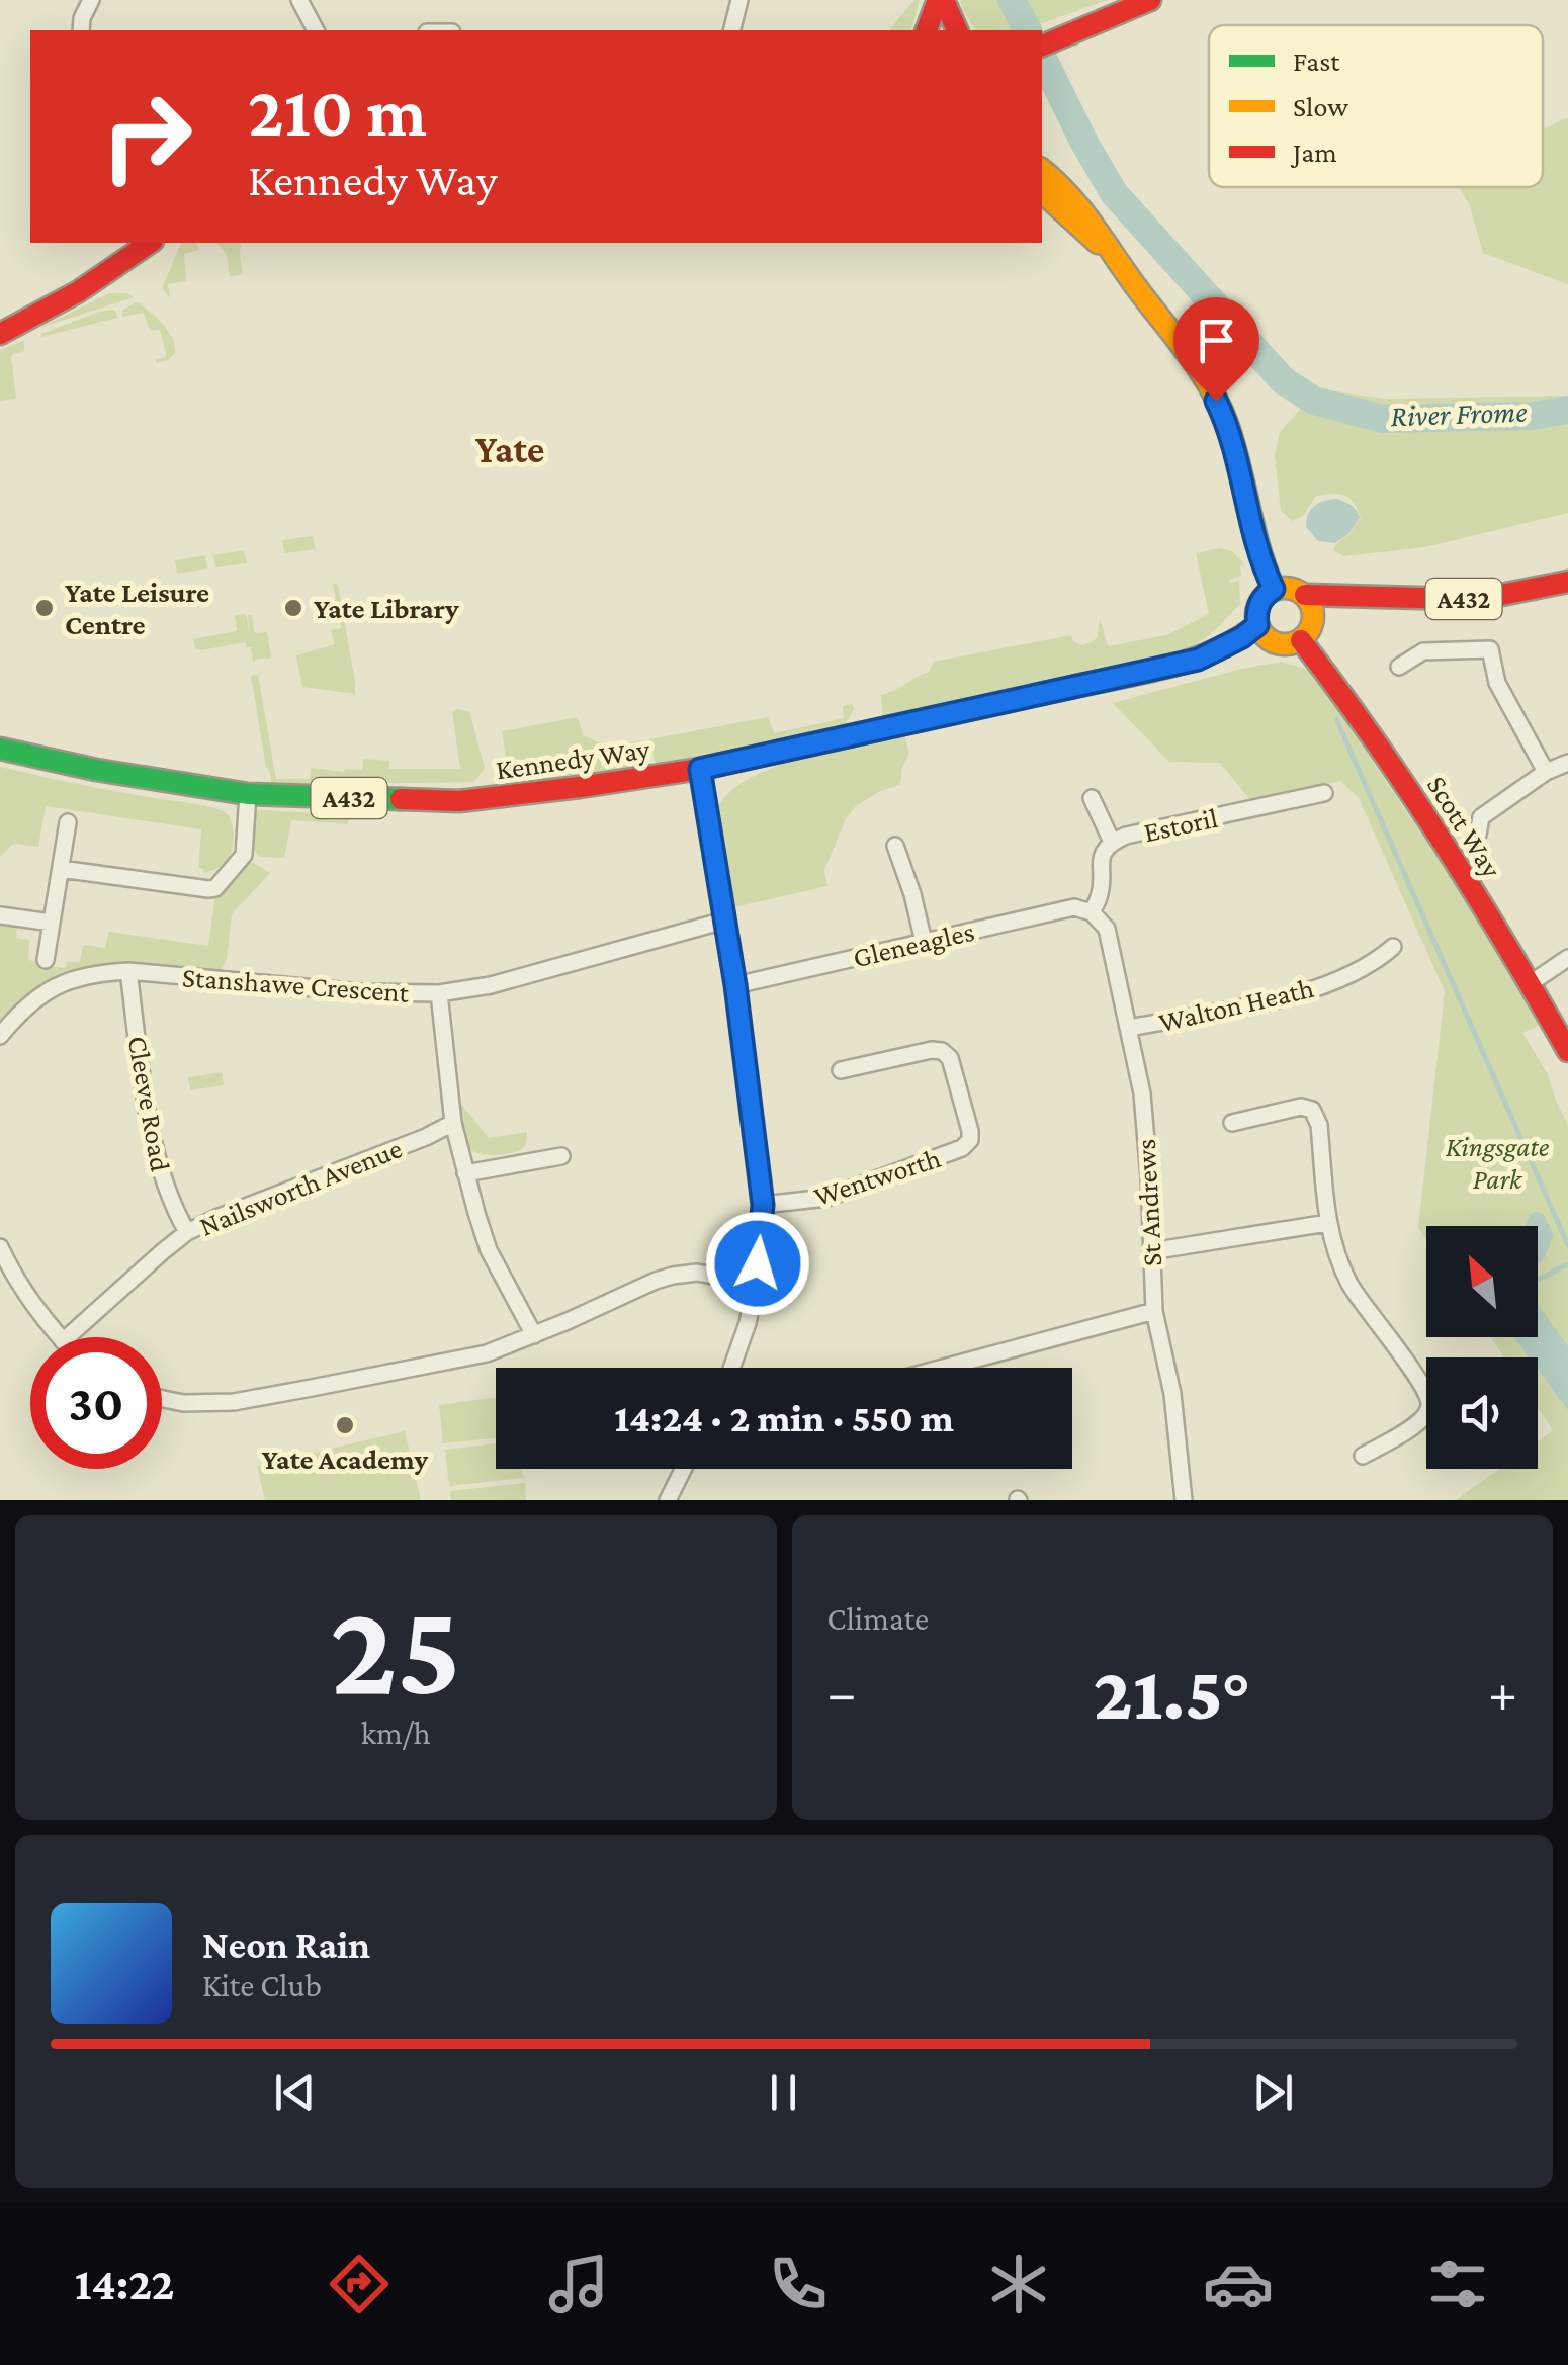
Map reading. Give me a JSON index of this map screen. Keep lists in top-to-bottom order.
{
  "streets": {
    "main road": ["A432", "Kennedy Way", "Scott Way"],
    "street": [
      "Estoril",
      "Gleneagles",
      "Stanshawe Crescent",
      "Walton Heath",
      "Cleeve Road",
      "Wentworth",
      "Nailsworth Avenue",
      "St Andrews"
    ]
  },
  "crossings": [
    ["A432", "Kennedy Way"],
    ["A432", "Scott Way"],
    ["Kennedy Way", "Scott Way"],
    ["Estoril", "Gleneagles"],
    ["Estoril", "St Andrews"],
    ["Gleneagles", "St Andrews"],
    ["Stanshawe Crescent", "Cleeve Road"],
    ["Walton Heath", "St Andrews"],
    ["Cleeve Road", "Nailsworth Avenue"]
  ],
  "districts": ["Yate"],
  "water": ["River Frome"],
  "parks": ["Kingsgate Park"],
  "places": ["Yate Leisure Centre", "Yate Library", "Yate Academy"],
  "legend": ["Fast", "Slow", "Jam"],
  "north": "top left",
  "page": {
    "turn": ["210 m", "Kennedy Way"],
    "limit": "30",
    "trip": "14:24 · 2 min · 550 m",
    "tile": [
      ["25", "km/h"],
      "Climate"
    ],
    "heat": ["−", "21.5°", "+"],
    "song": ["Neon Rain", "Kite Club"],
    "tabs": "14:22"
  }
}
